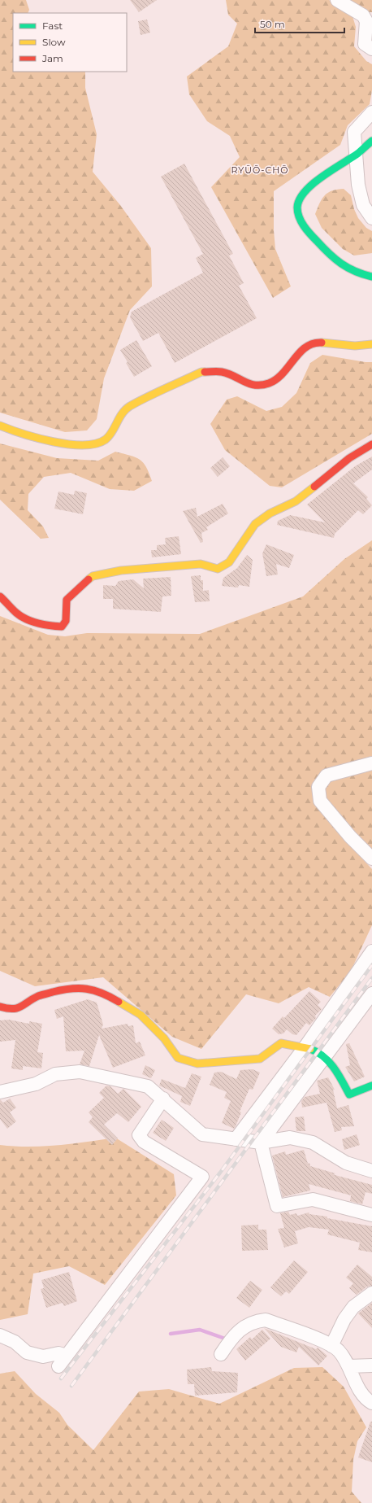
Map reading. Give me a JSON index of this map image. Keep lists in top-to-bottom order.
{
  "districts": ["RYŪŌ-CHŌ"],
  "legend": ["Fast", "Slow", "Jam"],
  "scale_bar": "50 m"
}
